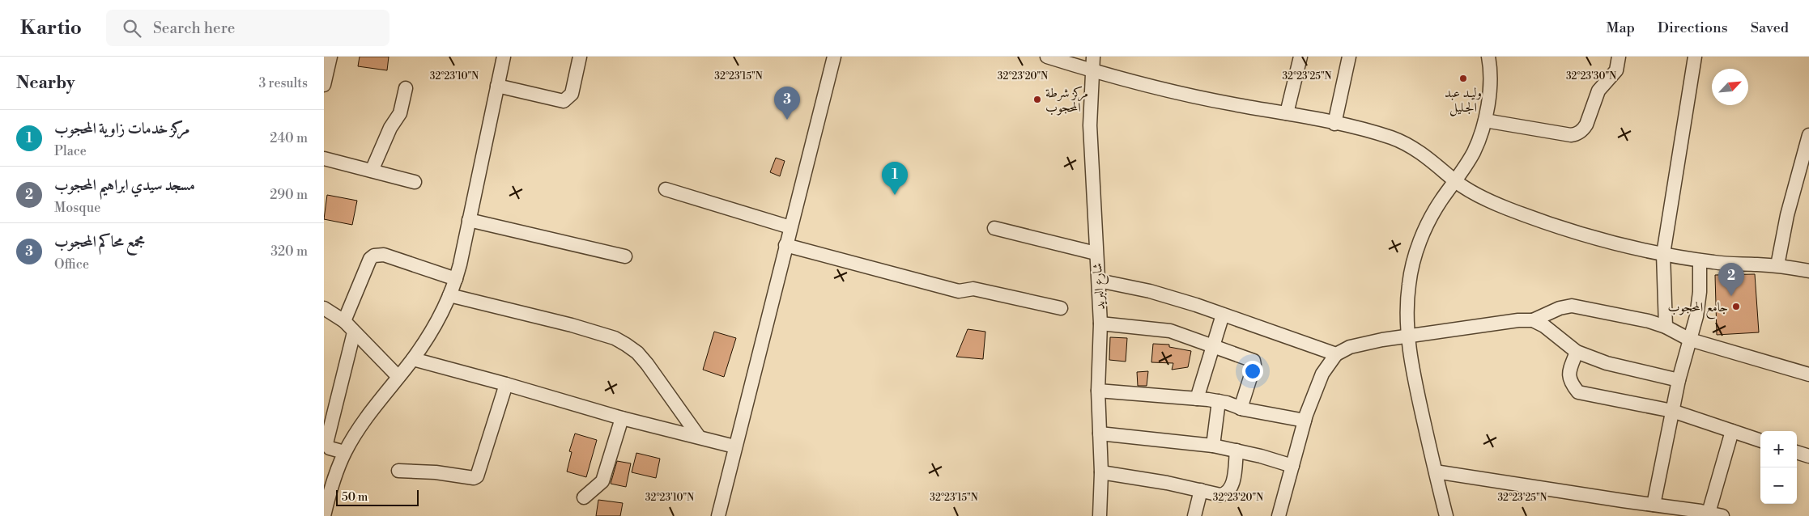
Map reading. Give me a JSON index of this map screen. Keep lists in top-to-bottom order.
{
  "streets": {
    "street": ["شارع البريد"]
  },
  "places": ["وليـد عبد الجـليل", "مركز شرطة المحجوب", "جامع المحجوب"],
  "scale_bar": "50 m",
  "north": "top right",
  "page": {
    "header": "Kartio",
    "search": "Search here",
    "nav": ["Map", "Directions", "Saved"],
    "heading": ["Nearby", "3 results"],
    "pins": ["3", "1", "2"],
    "list": [
      {
        "mark": "1",
        "name": "مركز خدمات زاوية المحجوب",
        "note": "Place",
        "value": "240 m"
      },
      {
        "mark": "2",
        "name": "مسجد سيدي ابراهيم المحجوب",
        "note": "Mosque",
        "value": "290 m"
      },
      {
        "mark": "3",
        "name": "مجمع محاكم المحجوب",
        "note": "Office",
        "value": "320 m"
      }
    ],
    "map_buttons": ["+", "−"],
    "scale": "50 m"
  },
  "coordinates": [
    "32°23'10\"N",
    "32°23'15\"N",
    "32°23'20\"N",
    "32°23'25\"N",
    "32°23'30\"N"
  ]
}
